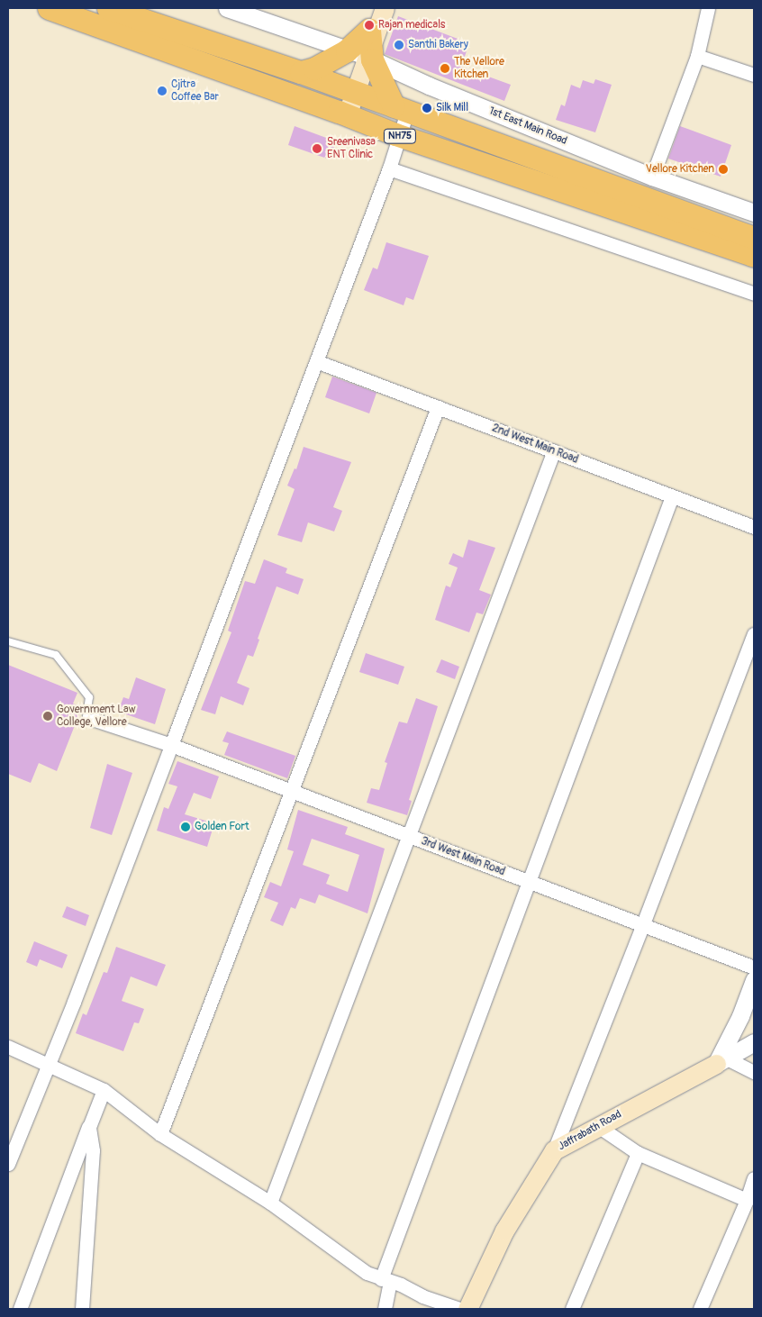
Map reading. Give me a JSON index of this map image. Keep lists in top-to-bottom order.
{
  "streets": {
    "highway": ["NH75"],
    "main road": ["Jaffrabath Road"],
    "street": ["1st East Main Road", "2nd West Main Road", "3rd West Main Road"]
  },
  "places": [
    "Rajan medicals",
    "Santhi Bakery",
    "The Vellore Kitchen",
    "Cjitra Coffee Bar",
    "Silk Mill",
    "Sreenivasa ENT Clinic",
    "Vellore Kitchen",
    "Government Law College, Vellore",
    "Golden Fort"
  ]
}
